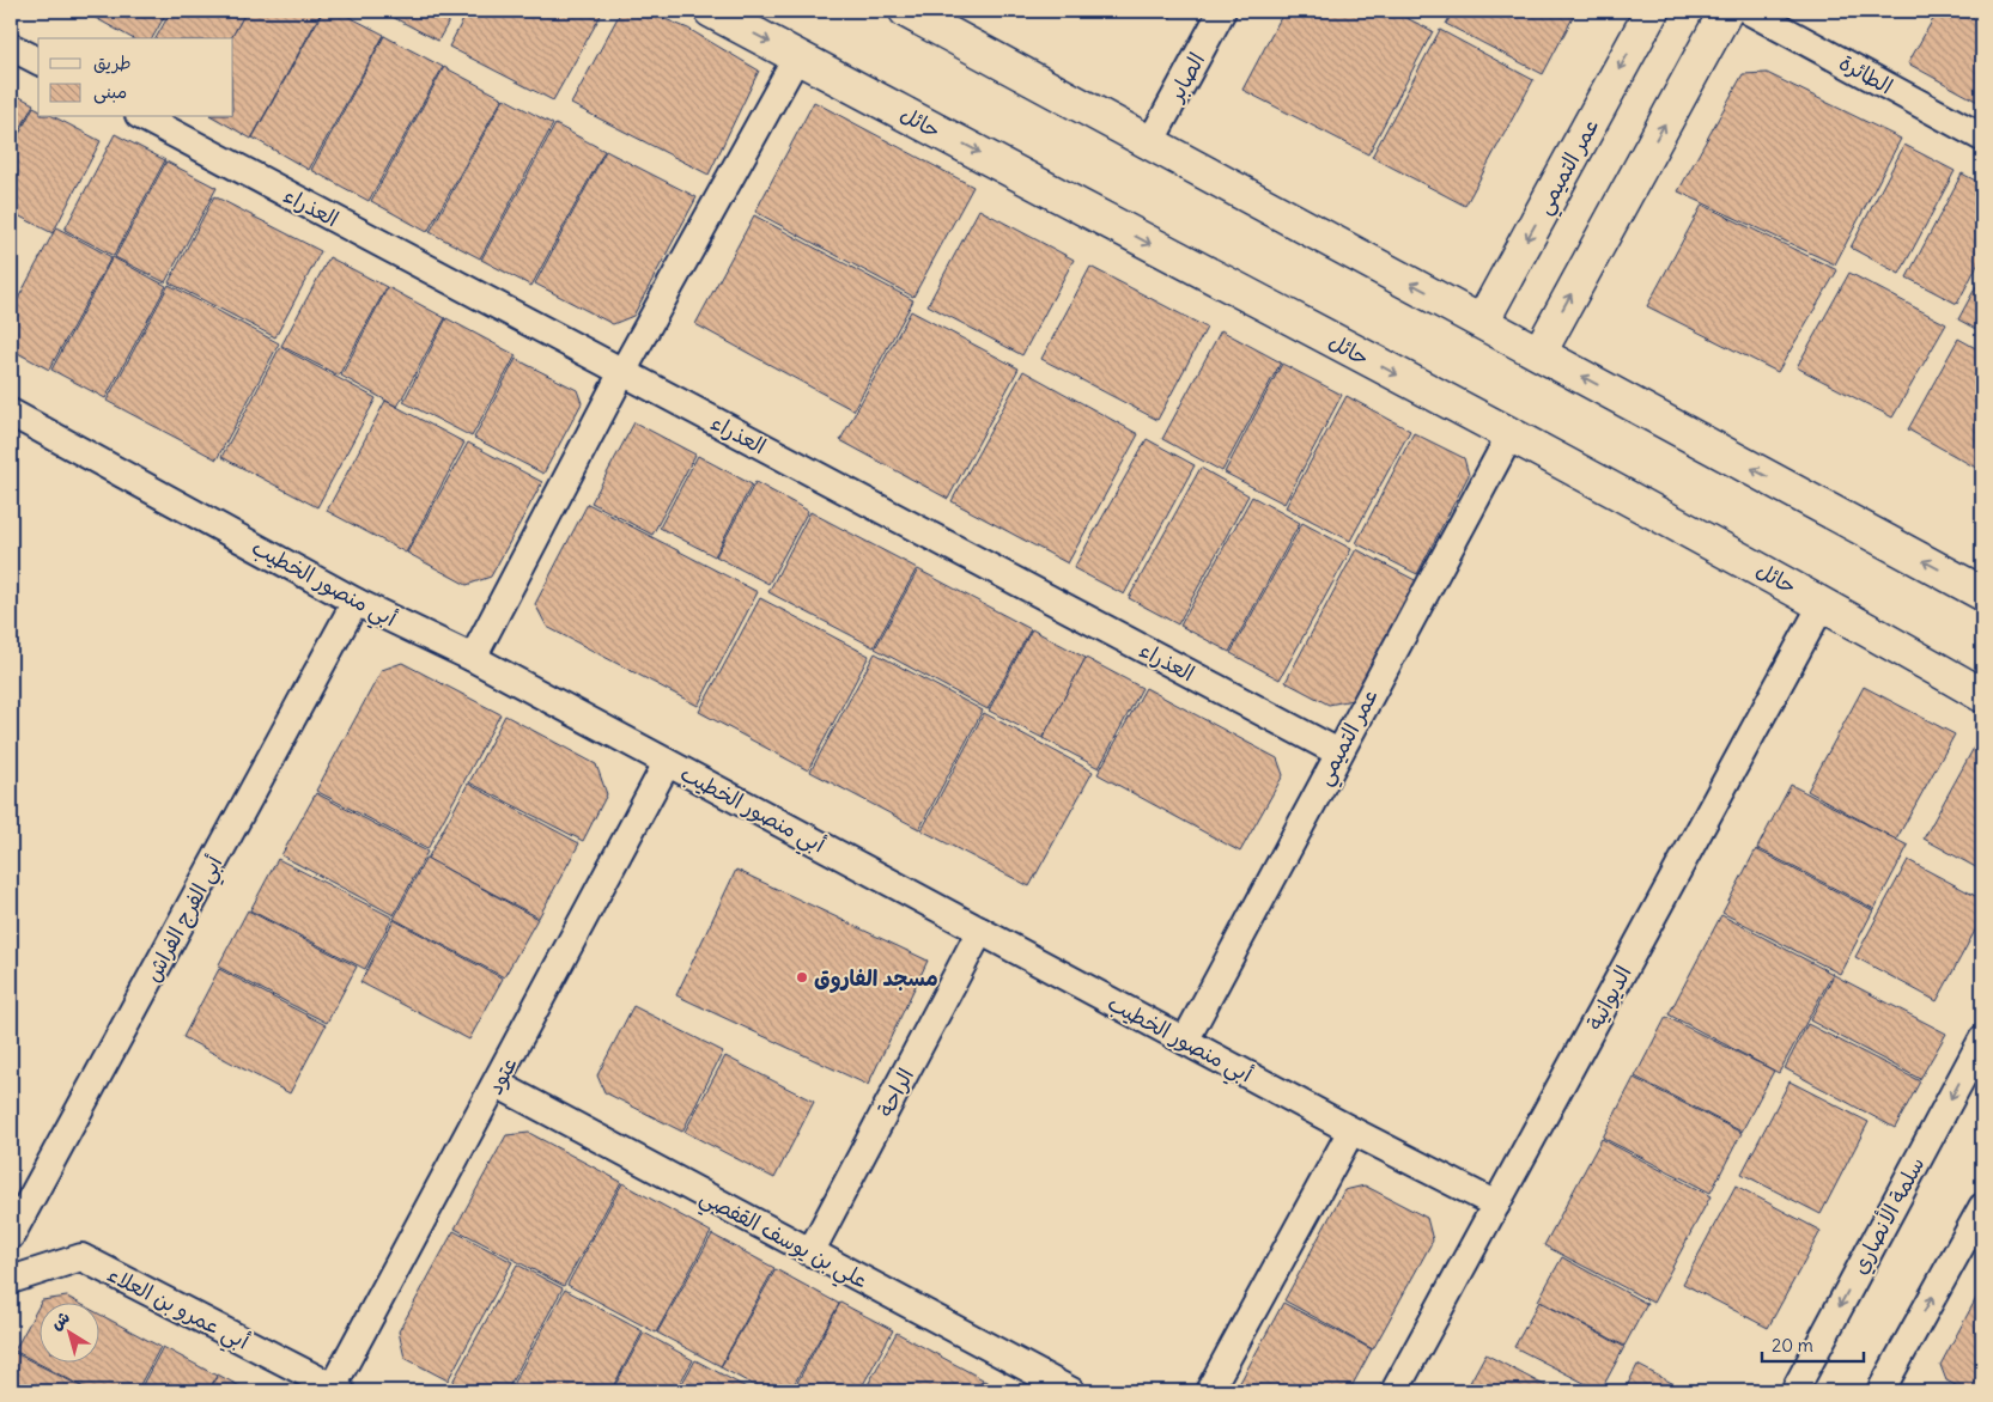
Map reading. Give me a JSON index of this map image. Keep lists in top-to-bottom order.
{
  "streets": {
    "street": [
      "الطائرة",
      "الصابر",
      "حائل",
      "عمر التميمي",
      "العذراء",
      "أبي منصور الخطيب",
      "أبي الفرج الفراش",
      "الديوانية",
      "عتود",
      "الراحة",
      "سلمة الأنصاري",
      "علي بن يوسف القفصي",
      "أبي عمرو بن العلاء"
    ]
  },
  "crossings": [
    ["حائل", "عمر التميمي"],
    ["حائل", "الديوانية"],
    ["عمر التميمي", "العذراء"],
    ["عمر التميمي", "أبي منصور الخطيب"],
    ["أبي منصور الخطيب", "أبي الفرج الفراش"],
    ["أبي منصور الخطيب", "الديوانية"],
    ["أبي منصور الخطيب", "عتود"],
    ["أبي منصور الخطيب", "الراحة"],
    ["عتود", "علي بن يوسف القفصي"],
    ["عتود", "أبي عمرو بن العلاء"],
    ["الراحة", "علي بن يوسف القفصي"]
  ],
  "places": ["مسجد الفاروق"],
  "legend": ["طريق", "مبنى"],
  "scale_bar": "20 m",
  "north": "top left"
}
